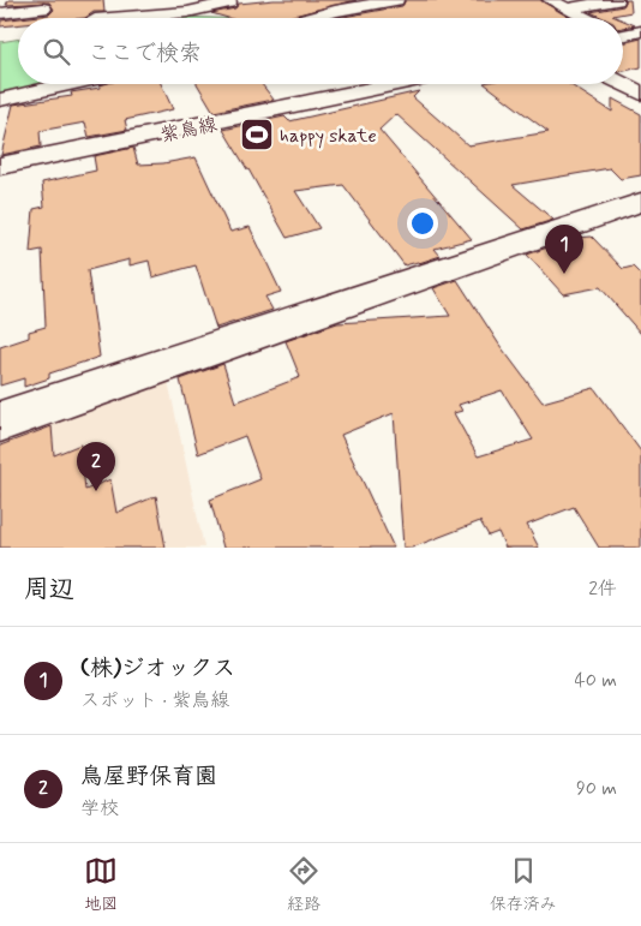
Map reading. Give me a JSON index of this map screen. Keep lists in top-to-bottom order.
{
  "streets": {
    "street": ["紫鳥線"]
  },
  "places": {
    "sports": ["happy skate"]
  },
  "page": {
    "search": "ここで検索",
    "pins": ["1", "2"],
    "heading": ["周辺", "2件"],
    "list": [
      {
        "mark": "1",
        "name": "(株)ジオックス",
        "note": "スポット · 紫鳥線",
        "value": "40 m"
      },
      {
        "mark": "2",
        "name": "鳥屋野保育園",
        "note": "学校",
        "value": "90 m"
      }
    ],
    "nav": ["地図", "経路", "保存済み"]
  }
}
